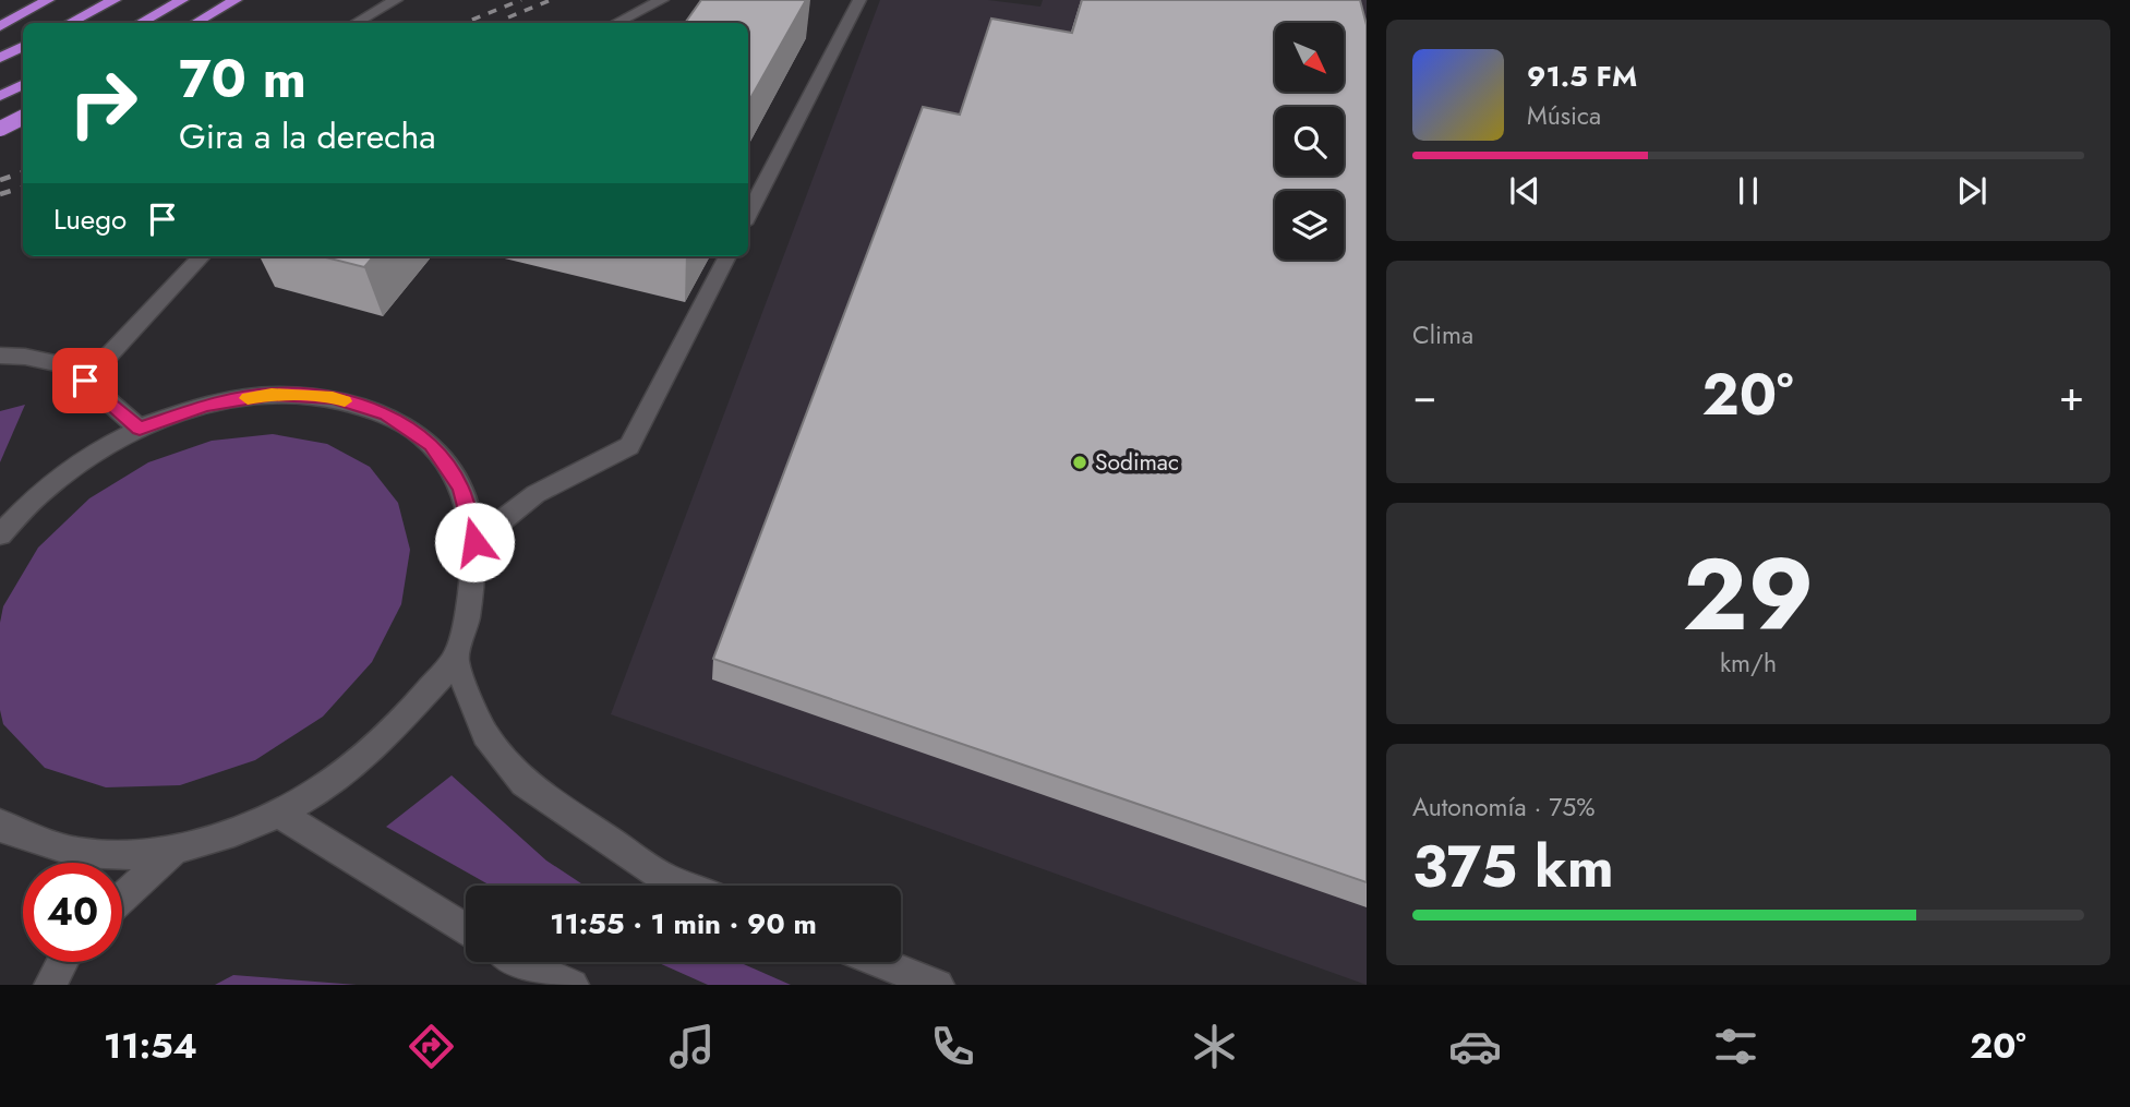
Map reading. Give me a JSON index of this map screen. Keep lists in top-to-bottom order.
{
  "places": ["Sodimac"],
  "north": "bottom right",
  "page": {
    "turn": ["70 m", "Gira a la derecha"],
    "song": ["91.5 FM", "Música"],
    "then": "Luego",
    "tile": [
      "Clima",
      ["29", "km/h"],
      ["Autonomía · 75%", "375 km"]
    ],
    "heat": ["−", "20°", "+"],
    "limit": "40",
    "trip": "11:55 · 1 min · 90 m",
    "tabs": ["11:54", "20°"]
  }
}
